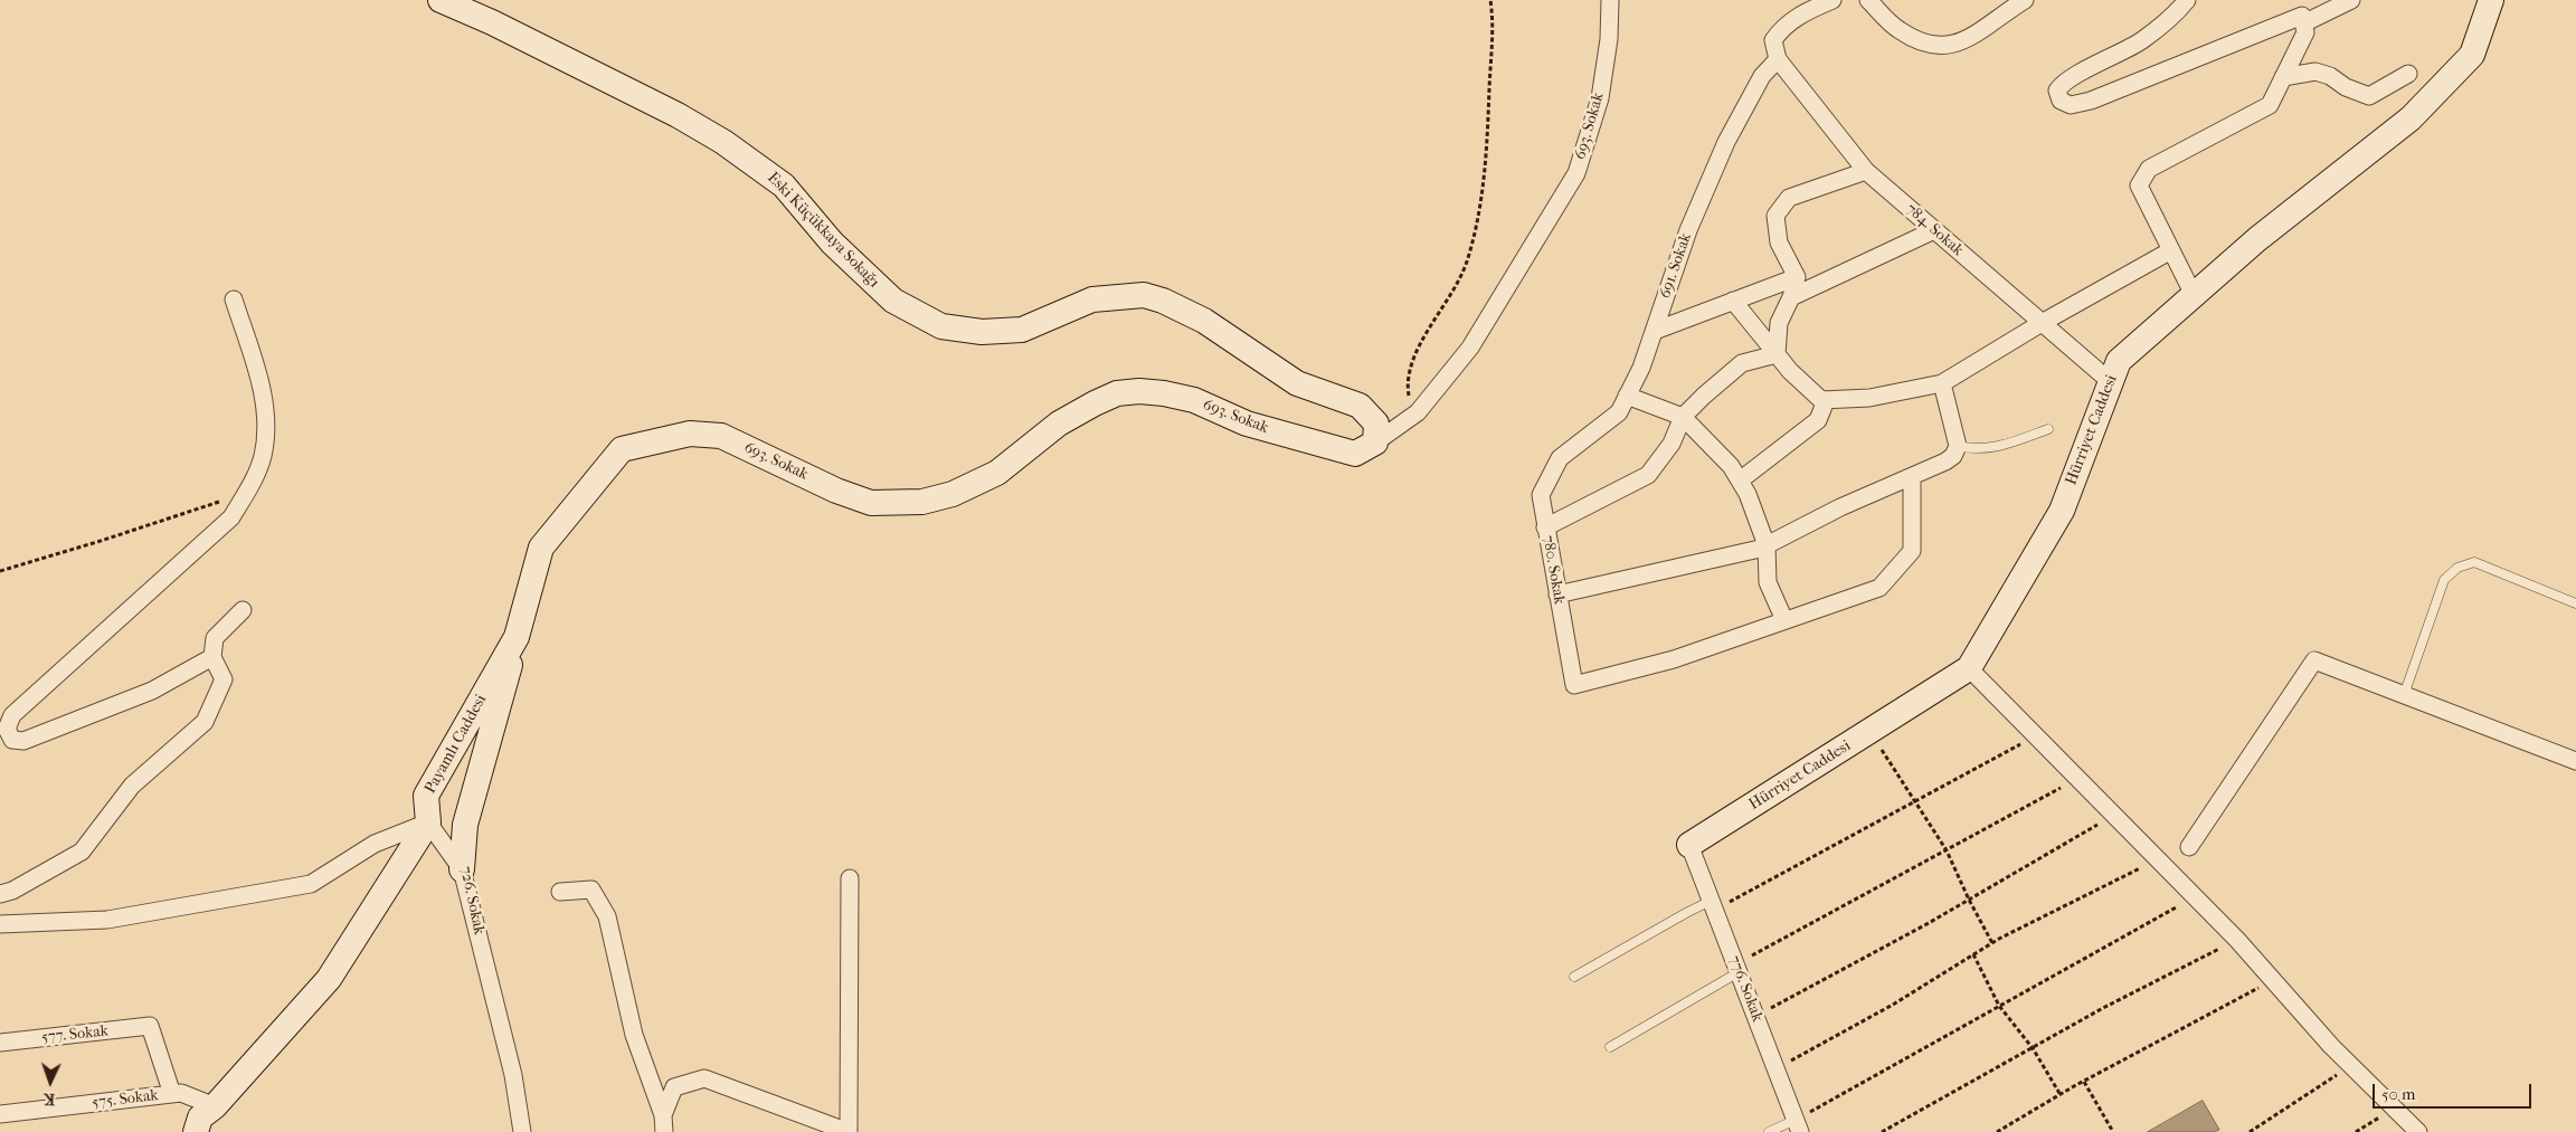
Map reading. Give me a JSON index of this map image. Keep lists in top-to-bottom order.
{
  "streets": {
    "street": [
      "693. Sokak",
      "Eski Küçükkaya Sokağı",
      "784. Sokak",
      "691. Sokak",
      "Hürriyet Caddesi",
      "780. Sokak",
      "Payamlı Caddesi",
      "726. Sokak",
      "776. Sokak",
      "577. Sokak",
      "575. Sokak"
    ]
  },
  "crossings": [
    ["693. Sokak", "Eski Küçükkaya Sokağı"],
    ["693. Sokak", "Payamlı Caddesi"],
    ["784. Sokak", "691. Sokak"],
    ["784. Sokak", "Hürriyet Caddesi"],
    ["691. Sokak", "780. Sokak"],
    ["Hürriyet Caddesi", "776. Sokak"],
    ["Payamlı Caddesi", "726. Sokak"],
    ["577. Sokak", "575. Sokak"]
  ],
  "scale_bar": "50 m",
  "north": "bottom"
}
